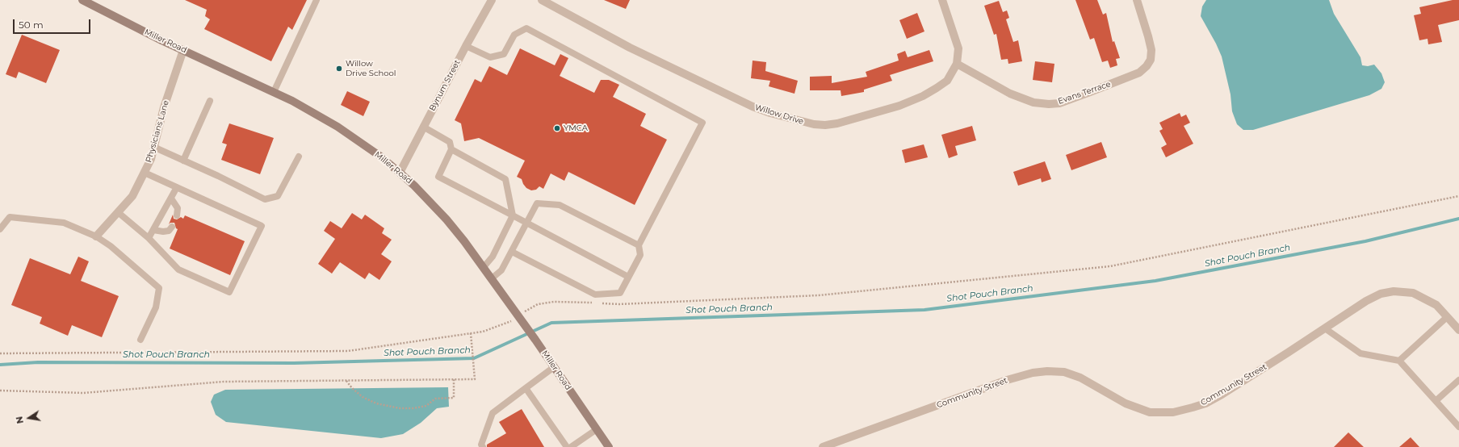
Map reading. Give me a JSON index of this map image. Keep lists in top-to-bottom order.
{
  "streets": {
    "main road": ["Miller Road"],
    "street": [
      "Bynum Street",
      "Evans Terrace",
      "Willow Drive",
      "Physicians Lane",
      "Community Street"
    ]
  },
  "crossings": [
    ["Miller Road", "Bynum Street"],
    ["Miller Road", "Physicians Lane"],
    ["Evans Terrace", "Willow Drive"]
  ],
  "water": ["Shot Pouch Branch"],
  "places": ["Willow Drive School", "YMCA"],
  "scale_bar": "50 m",
  "north": "left"
}
